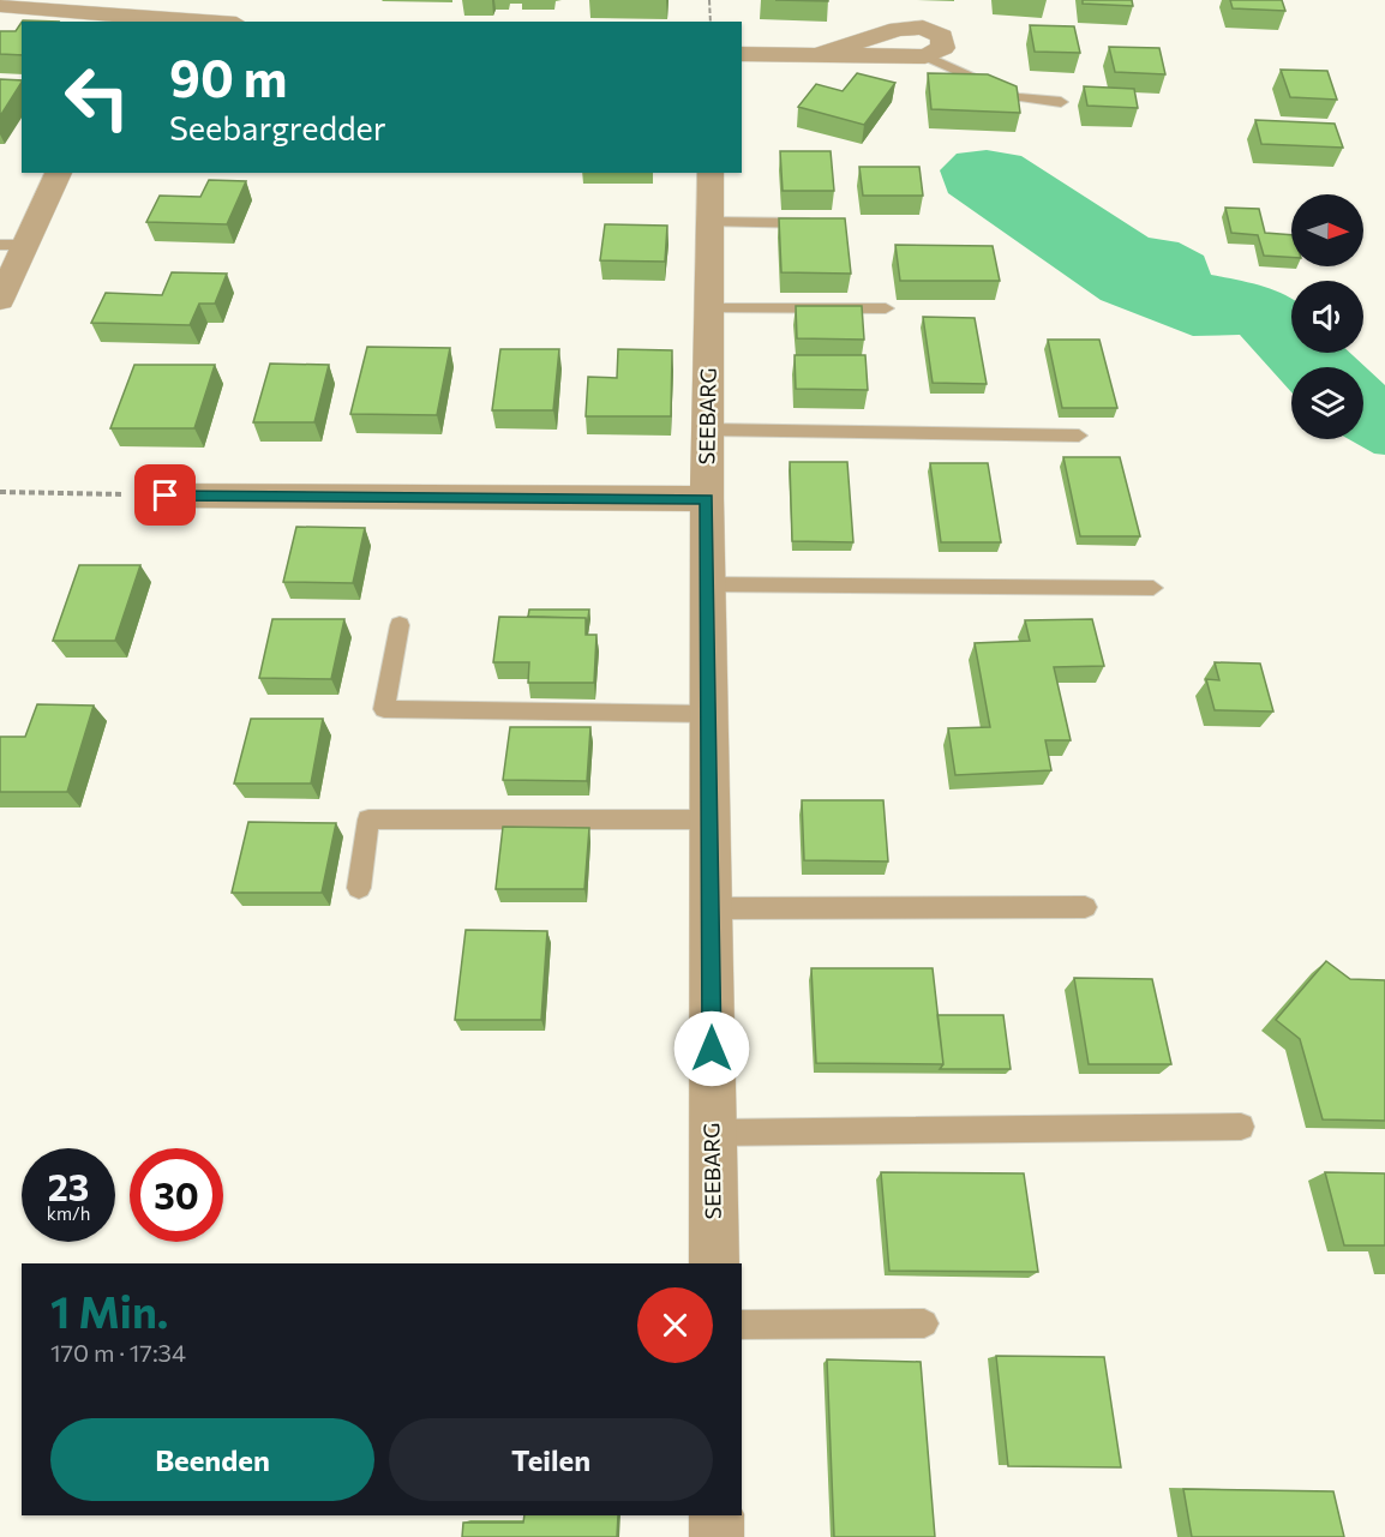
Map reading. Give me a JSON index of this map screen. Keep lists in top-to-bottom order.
{
  "streets": {
    "street": ["SEEBARG"]
  },
  "north": "right",
  "page": {
    "turn": ["90 m", "Seebargredder"],
    "speed": "23 km/h",
    "limit": "30",
    "heading": ["1 Min.", "170 m · 17:34"],
    "buttons": ["Beenden", "Teilen"]
  }
}
